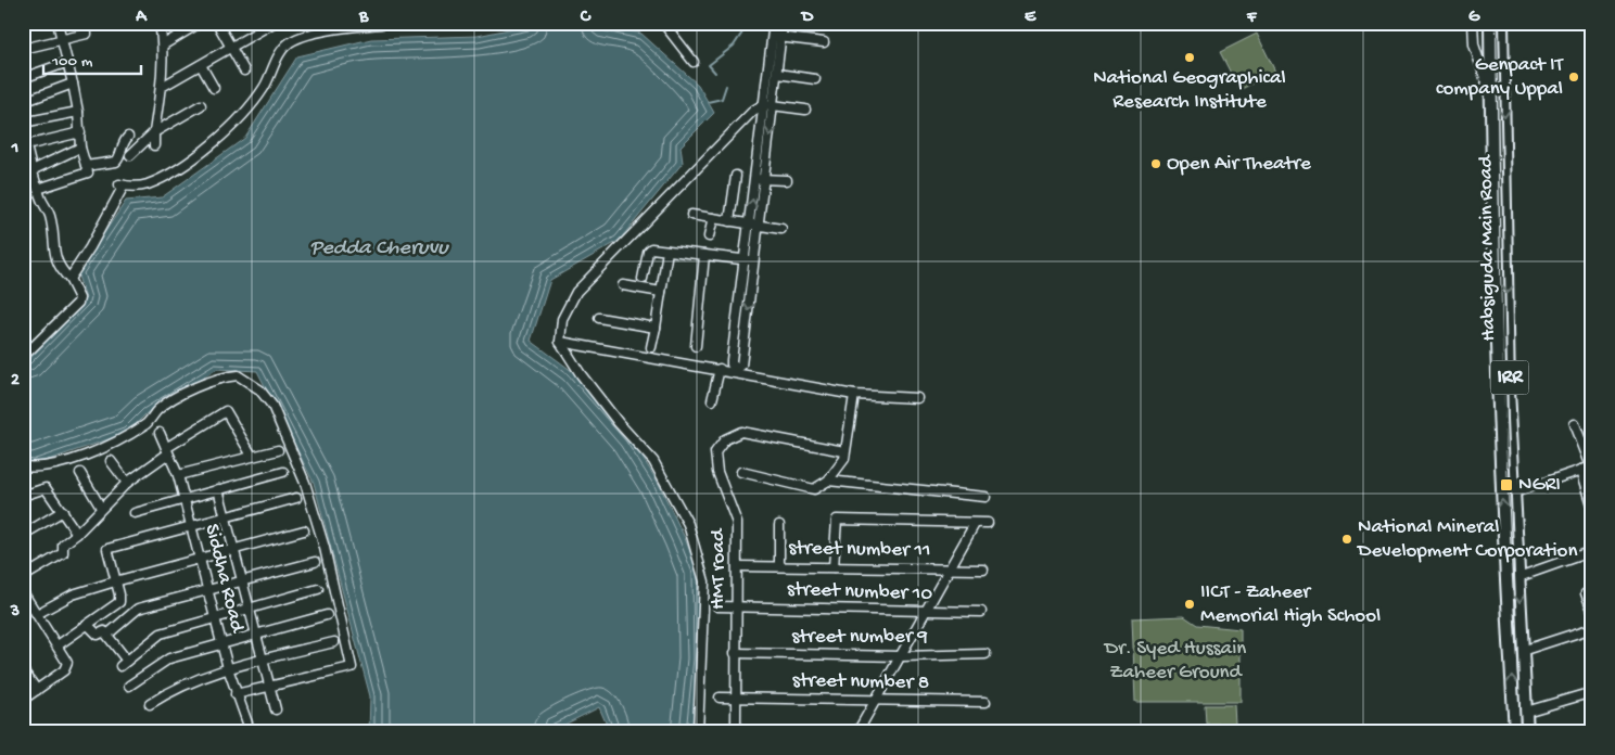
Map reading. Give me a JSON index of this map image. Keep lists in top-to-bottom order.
{
  "streets": {
    "main road": ["Habsiguda Main Road", "IRR"],
    "street": [
      "street number 11",
      "HMT road",
      "Siddha Road",
      "street number 10",
      "street number 9",
      "street number 8"
    ]
  },
  "crossings": [
    ["street number 11", "HMT road"],
    ["HMT road", "street number 10"],
    ["HMT road", "street number 9"],
    ["HMT road", "street number 8"]
  ],
  "water": ["Pedda Cheruvu"],
  "parks": ["Dr. Syed Hussain Zaheer Ground"],
  "places": {
    "other": [
      "National Geographical Research Institute",
      "Genpact IT company Uppal",
      "Open Air Theatre",
      "National Mineral Development Corporation",
      "IICT - Zaheer Memorial High School"
    ],
    "transit": ["NGRI"]
  },
  "scale_bar": "100 m",
  "grid": {
    "columns": [
      "A",
      "B",
      "C",
      "D",
      "E",
      "F",
      "G"
    ],
    "rows": ["1", "2", "3"]
  }
}
